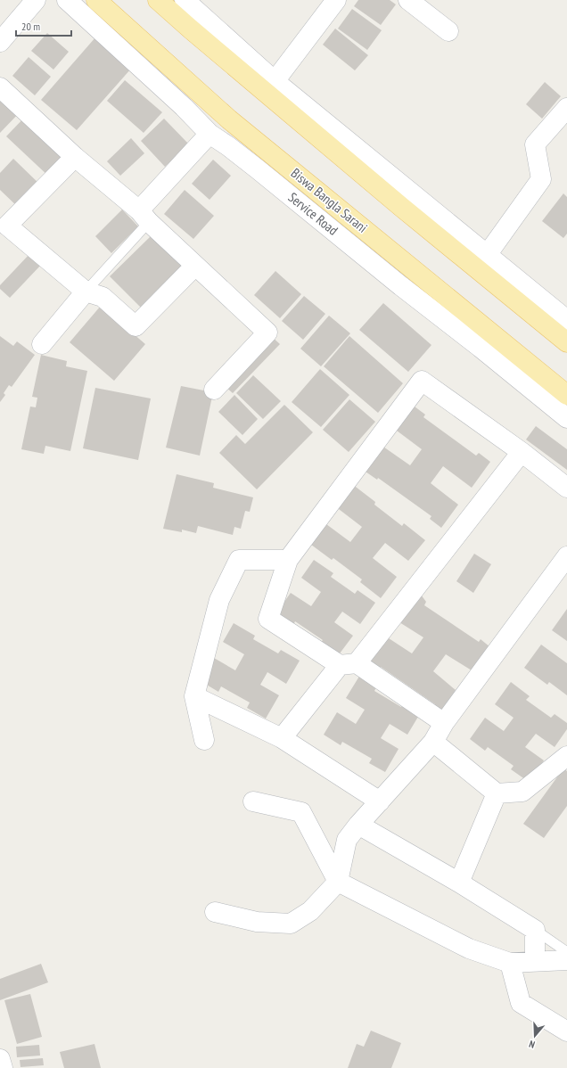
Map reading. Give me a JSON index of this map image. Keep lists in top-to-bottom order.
{
  "streets": {
    "main road": ["Biswa Bangla Sarani"],
    "street": ["Service Road"]
  },
  "scale_bar": "20 m",
  "north": "bottom"
}
